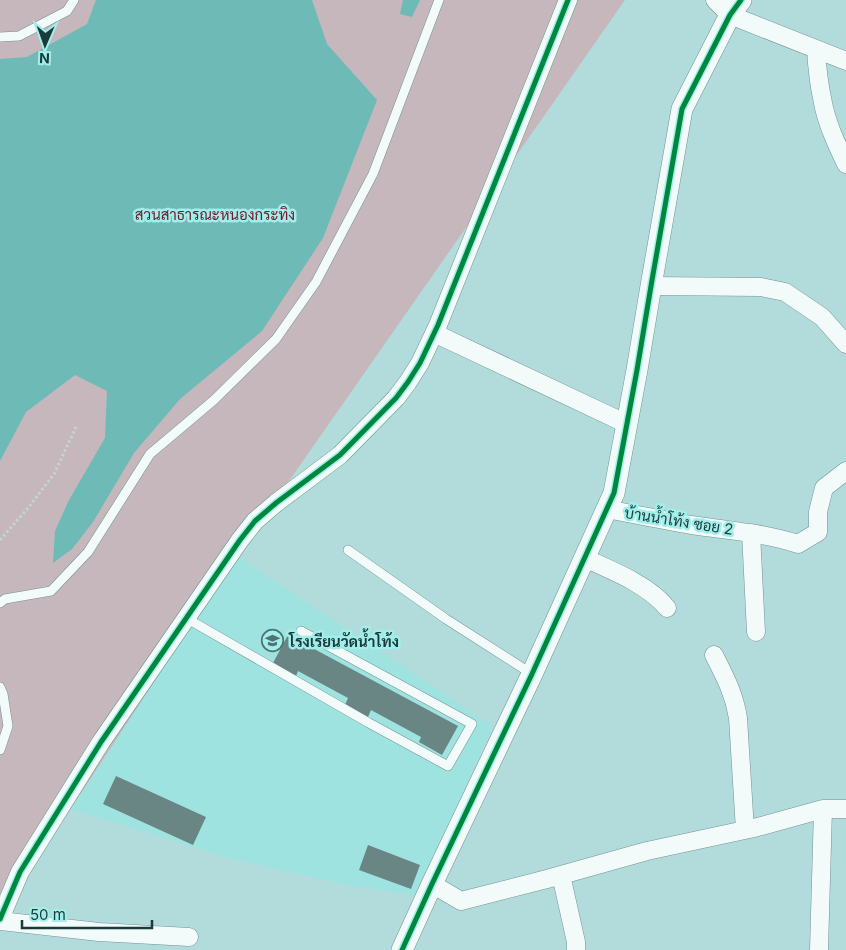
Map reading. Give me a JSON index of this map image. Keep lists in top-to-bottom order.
{
  "streets": {
    "street": ["บ้านน้ำโท้ง ซอย 2"]
  },
  "parks": ["สวนสาธารณะหนองกระทิง"],
  "places": {
    "school or university": ["โรงเรียนวัดน้ำโท้ง"]
  },
  "scale_bar": "50 m",
  "north": "bottom"
}
